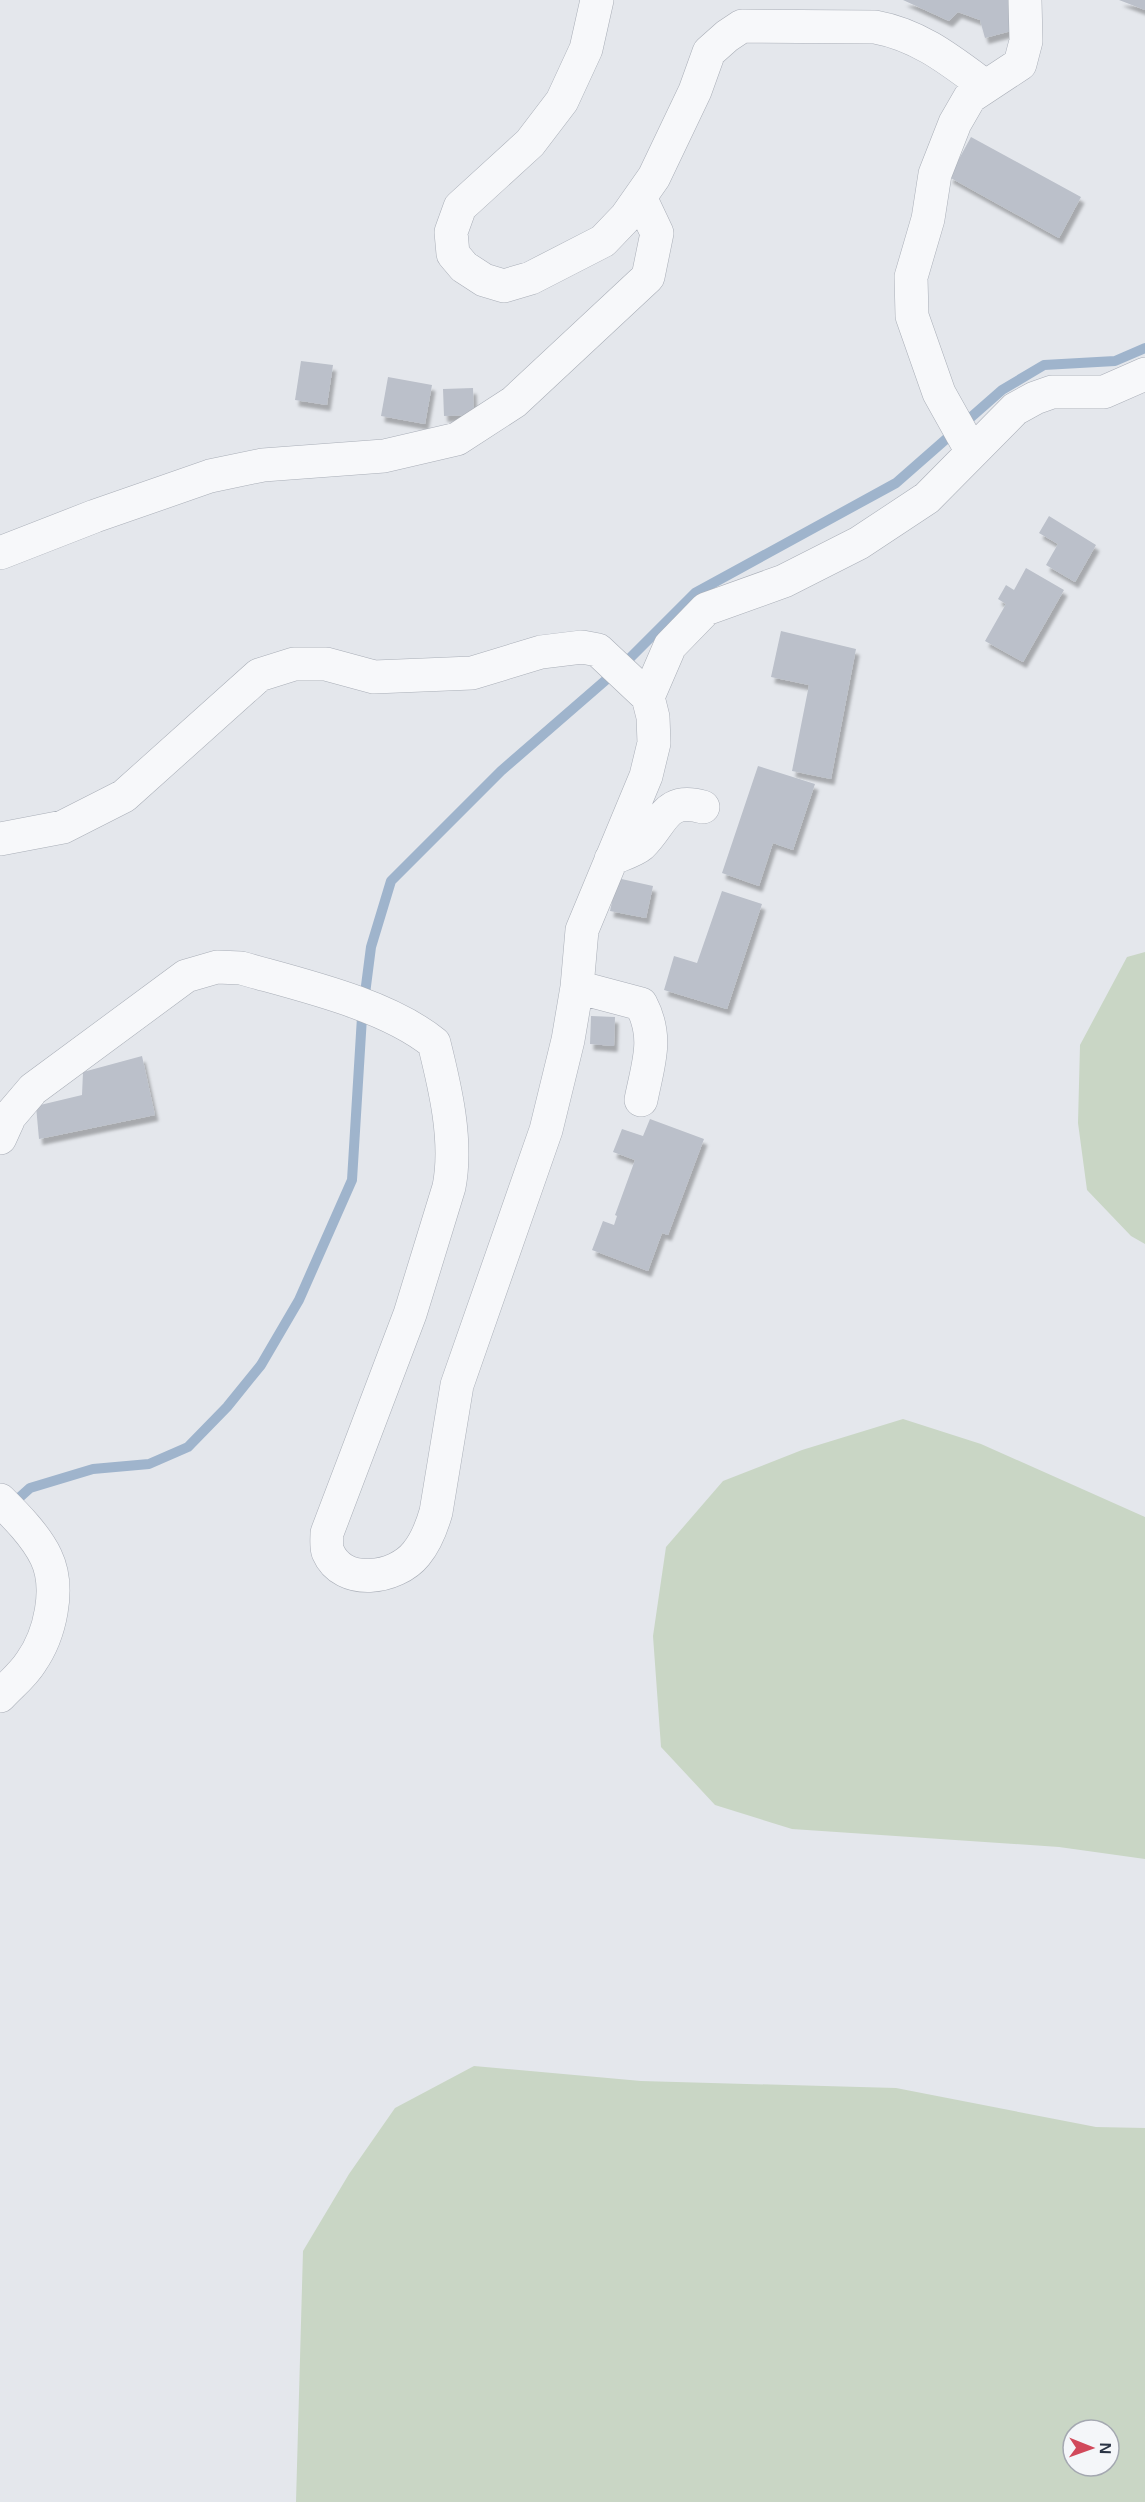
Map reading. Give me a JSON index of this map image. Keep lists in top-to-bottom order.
{
  "north": "right"
}
